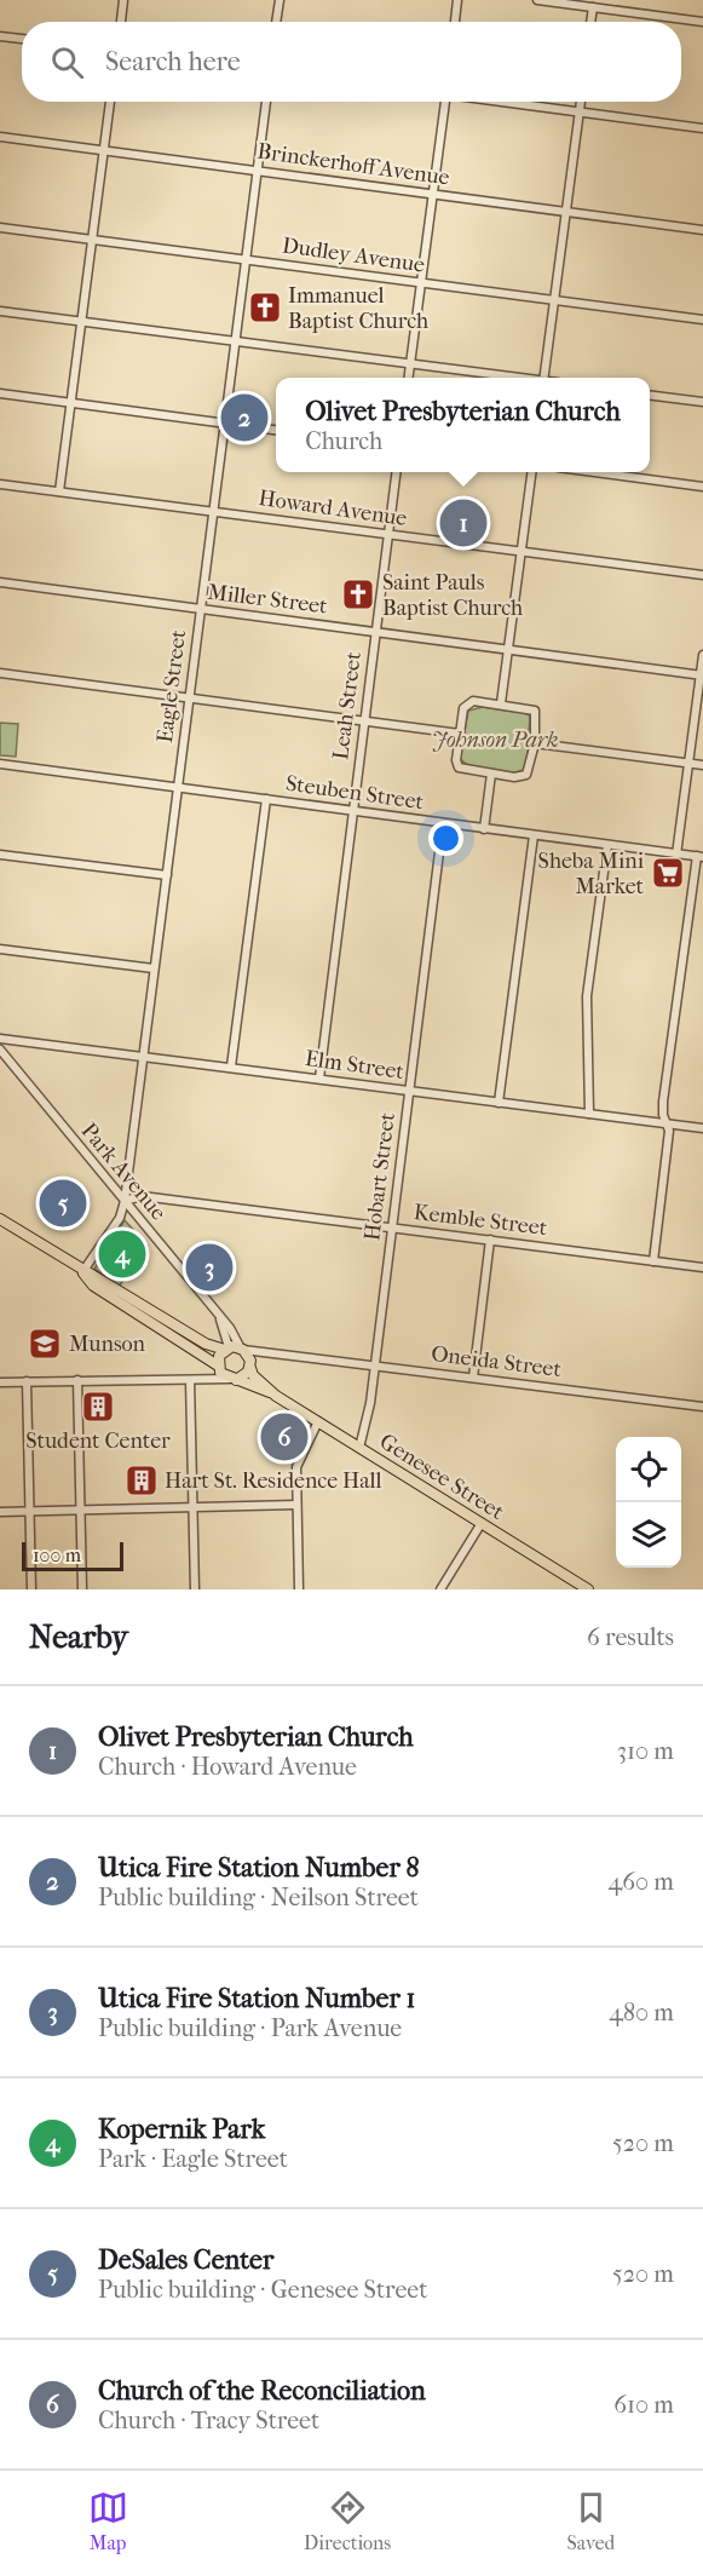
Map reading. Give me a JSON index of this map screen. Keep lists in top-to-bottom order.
{
  "streets": {
    "main road": ["Genesee Street"],
    "street": [
      "Brinckerhoff Avenue",
      "Dudley Avenue",
      "Howard Avenue",
      "Miller Street",
      "Eagle Street",
      "Leah Street",
      "Steuben Street",
      "Elm Street",
      "Park Avenue",
      "Hobart Street",
      "Kemble Street",
      "Oneida Street"
    ]
  },
  "crossings": [
    ["Brinckerhoff Avenue", "Eagle Street"],
    ["Dudley Avenue", "Eagle Street"],
    ["Howard Avenue", "Eagle Street"],
    ["Howard Avenue", "Leah Street"],
    ["Miller Street", "Eagle Street"],
    ["Miller Street", "Leah Street"],
    ["Eagle Street", "Steuben Street"],
    ["Eagle Street", "Elm Street"],
    ["Eagle Street", "Park Avenue"],
    ["Eagle Street", "Kemble Street"],
    ["Leah Street", "Steuben Street"],
    ["Leah Street", "Elm Street"],
    ["Steuben Street", "Hobart Street"],
    ["Elm Street", "Hobart Street"],
    ["Park Avenue", "Kemble Street"],
    ["Park Avenue", "Oneida Street"],
    ["Park Avenue", "Genesee Street"],
    ["Hobart Street", "Kemble Street"],
    ["Hobart Street", "Oneida Street"],
    ["Hobart Street", "Genesee Street"],
    ["Oneida Street", "Genesee Street"]
  ],
  "parks": ["Johnson Park"],
  "places": {
    "church": ["Immanuel Baptist Church", "Saint Pauls Baptist Church"],
    "supermarket": ["Sheba Mini Market"],
    "school or university": ["Munson"],
    "building": ["Student Center", "Hart St. Residence Hall"]
  },
  "scale_bar": "100 m",
  "page": {
    "search": "Search here",
    "popup": ["Olivet Presbyterian Church", "Church"],
    "pins": [
      "2",
      "1",
      "5",
      "4",
      "3",
      "6"
    ],
    "scale": "100 m",
    "heading": ["Nearby", "6 results"],
    "list": [
      {
        "mark": "1",
        "name": "Olivet Presbyterian Church",
        "note": "Church · Howard Avenue",
        "value": "310 m"
      },
      {
        "mark": "2",
        "name": "Utica Fire Station Number 8",
        "note": "Public building · Neilson Street",
        "value": "460 m"
      },
      {
        "mark": "3",
        "name": "Utica Fire Station Number 1",
        "note": "Public building · Park Avenue",
        "value": "480 m"
      },
      {
        "mark": "4",
        "name": "Kopernik Park",
        "note": "Park · Eagle Street",
        "value": "520 m"
      },
      {
        "mark": "5",
        "name": "DeSales Center",
        "note": "Public building · Genesee Street",
        "value": "520 m"
      },
      {
        "mark": "6",
        "name": "Church of the Reconciliation",
        "note": "Church · Tracy Street",
        "value": "610 m"
      }
    ],
    "nav": ["Map", "Directions", "Saved"]
  }
}
